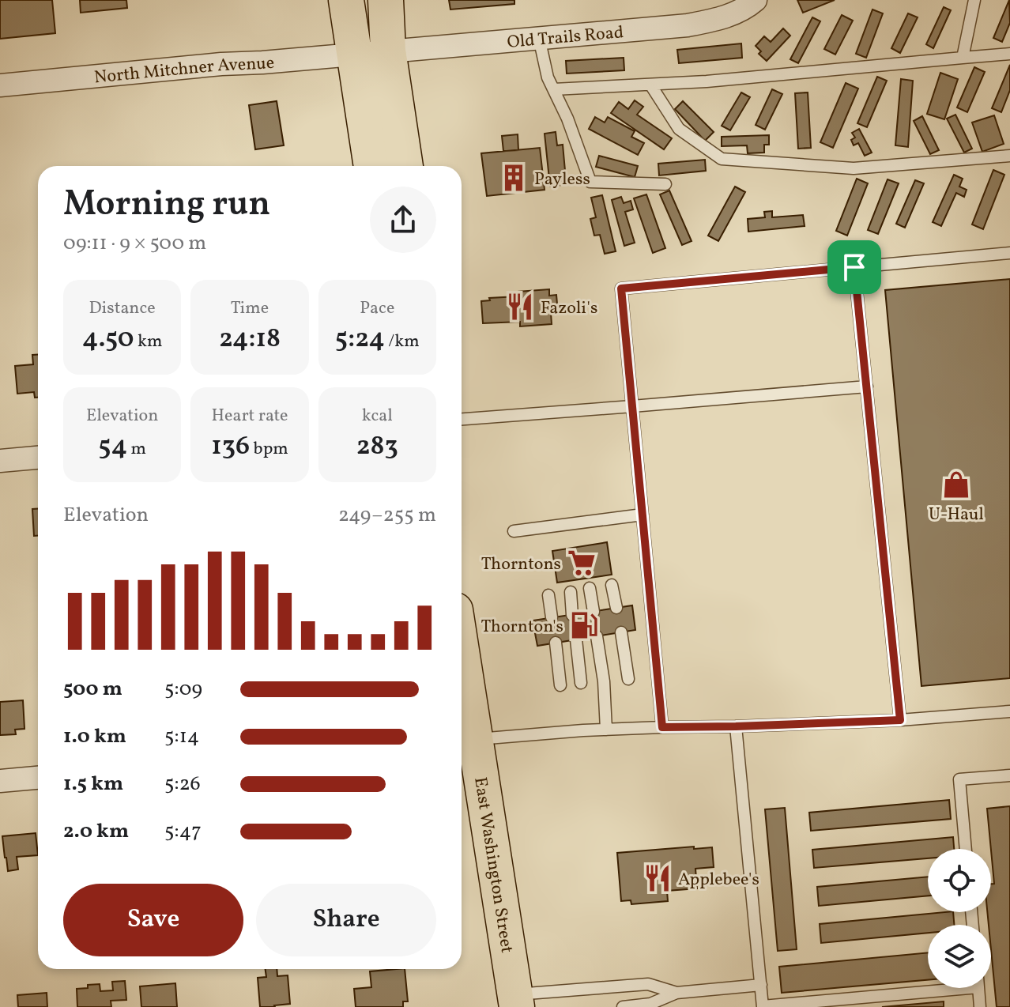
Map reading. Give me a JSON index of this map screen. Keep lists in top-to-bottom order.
{
  "streets": {
    "main road": ["East Washington Street"],
    "street": ["Old Trails Road", "North Mitchner Avenue"]
  },
  "crossings": [
    ["Old Trails Road", "North Mitchner Avenue"]
  ],
  "places": {
    "building": ["Payless"],
    "restaurant": ["Fazoli's", "Applebee's"],
    "shop": ["U-Haul"],
    "supermarket": ["Thorntons"],
    "fuel station": ["Thornton's"]
  },
  "page": {
    "heading": ["Morning run", "09:11 · 9 × 500 m"],
    "stats": [
      ["Distance", "4.50 km"],
      ["Time", "24:18"],
      ["Pace", "5:24 /km"],
      ["Elevation", "54 m"],
      ["Heart rate", "136 bpm"],
      ["kcal", "283"]
    ],
    "chart": ["Elevation", "249–255 m"],
    "list": [
      {
        "name": "500 m",
        "note": "5:09"
      },
      {
        "name": "1.0 km",
        "note": "5:14"
      },
      {
        "name": "1.5 km",
        "note": "5:26"
      },
      {
        "name": "2.0 km",
        "note": "5:47"
      }
    ],
    "buttons": ["Save", "Share"]
  }
}
